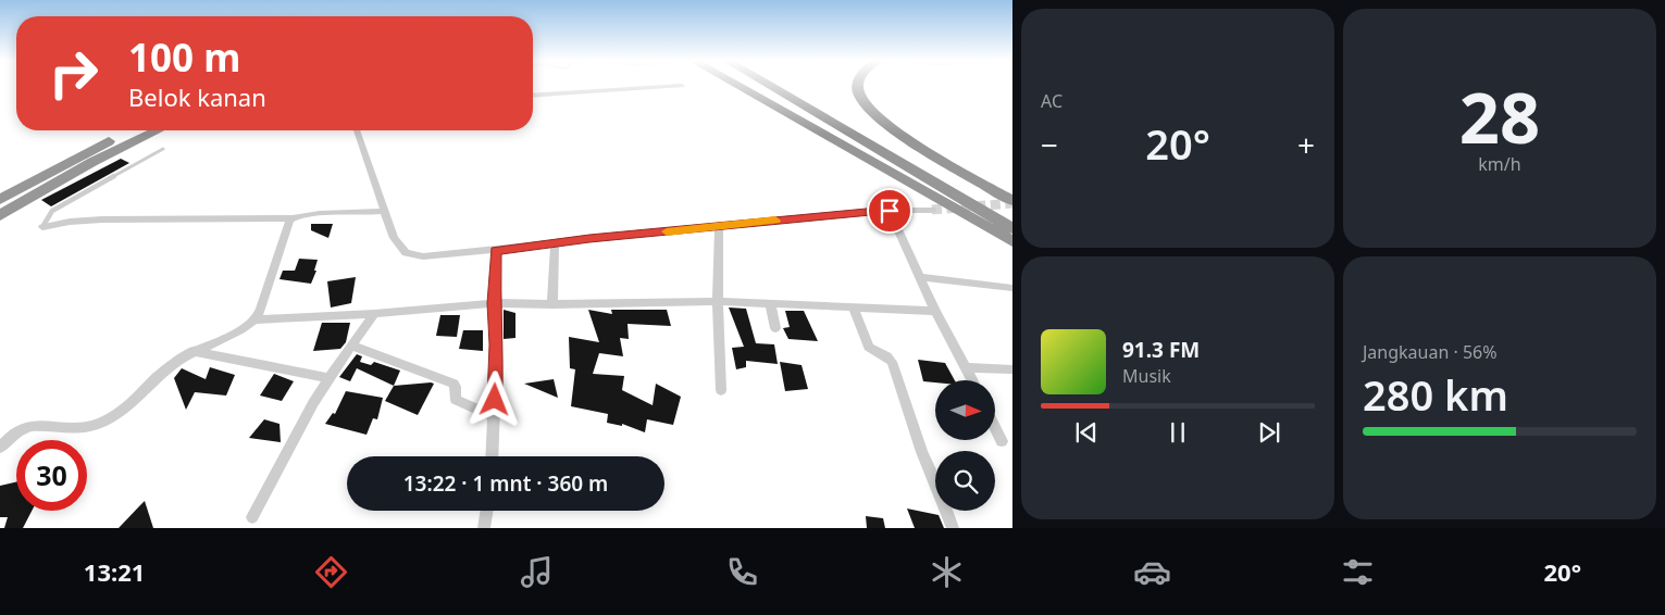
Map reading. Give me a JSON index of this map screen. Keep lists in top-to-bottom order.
{
  "north": "right",
  "page": {
    "tile": [
      "AC",
      ["28", "km/h"],
      ["Jangkauan · 56%", "280 km"]
    ],
    "turn": ["100 m", "Belok kanan"],
    "heat": ["−", "20°", "+"],
    "song": ["91.3 FM", "Musik"],
    "limit": "30",
    "trip": "13:22 · 1 mnt · 360 m",
    "tabs": ["13:21", "20°"]
  }
}
